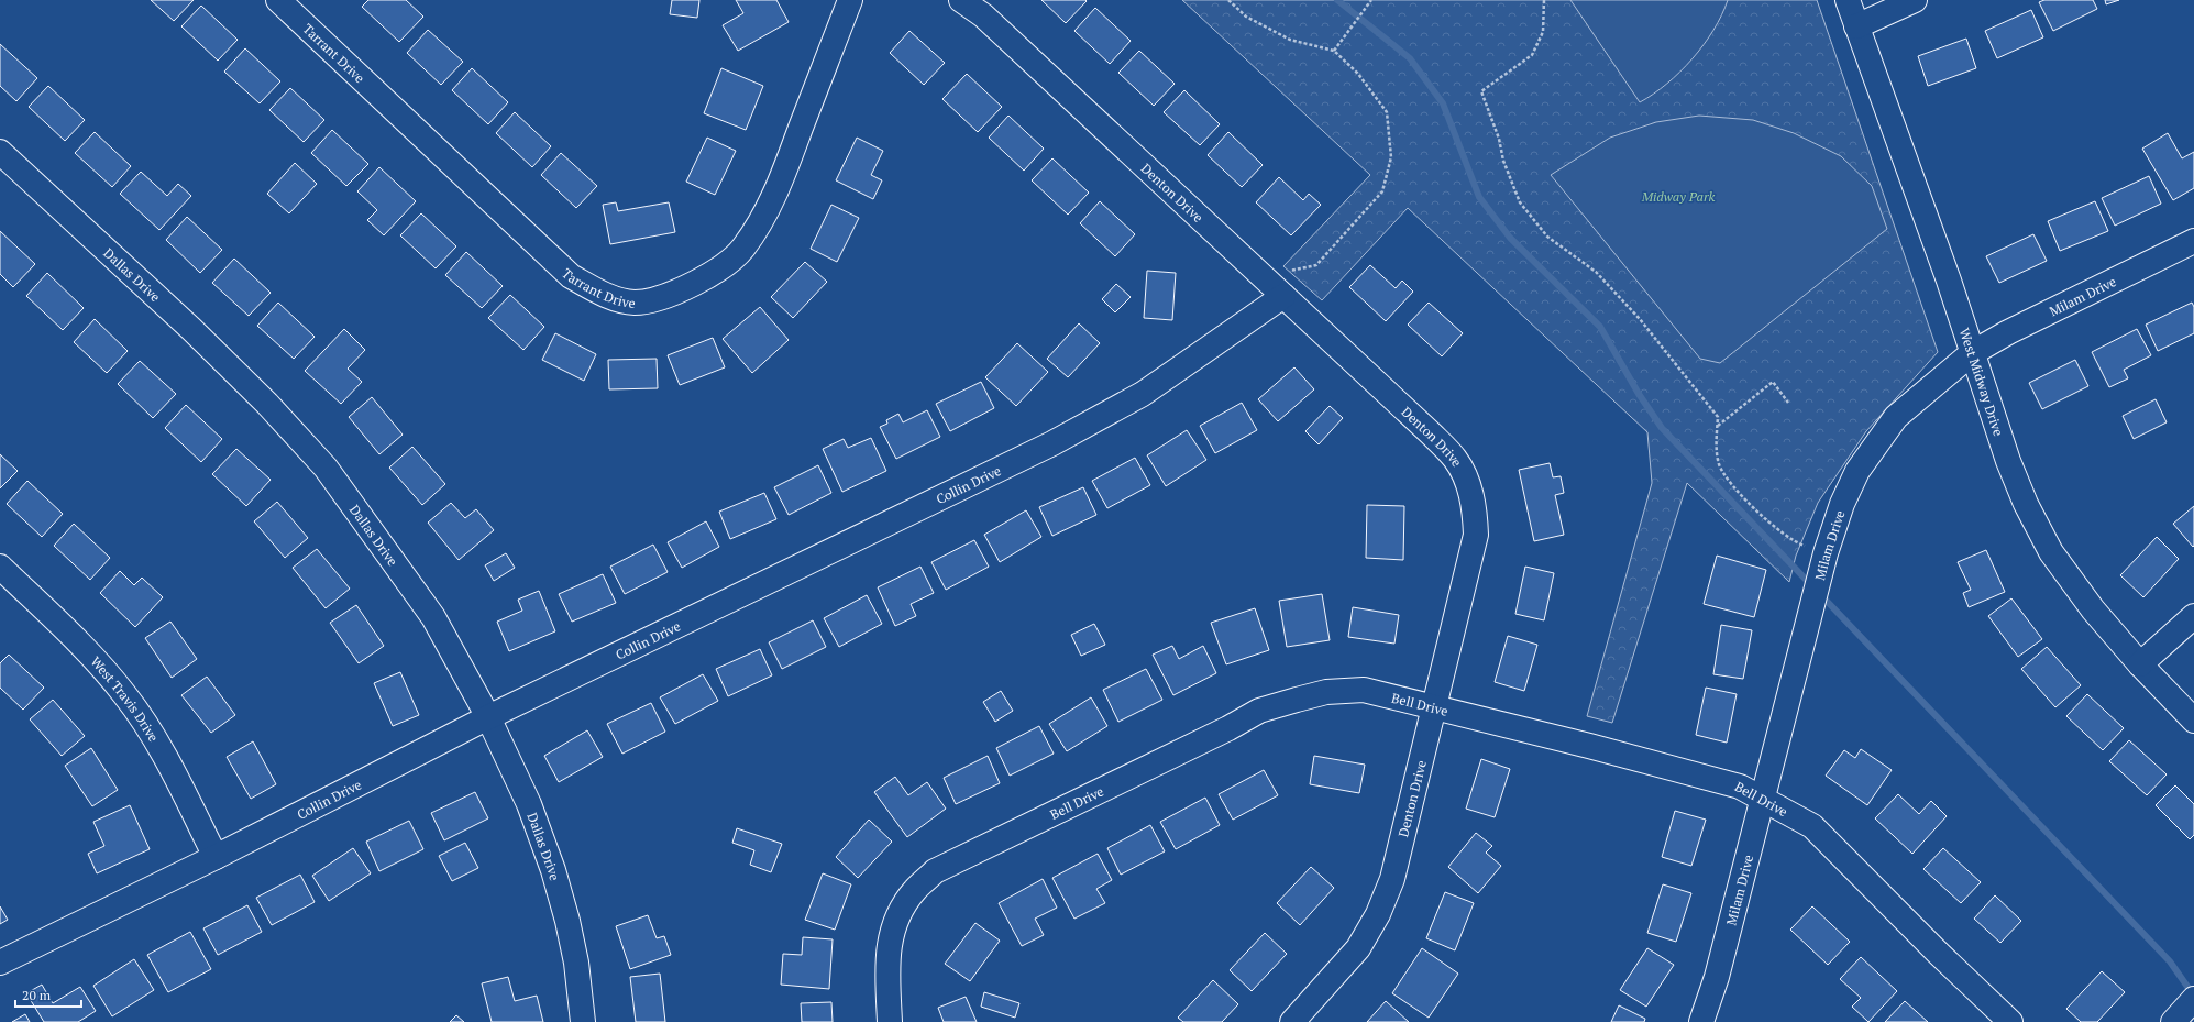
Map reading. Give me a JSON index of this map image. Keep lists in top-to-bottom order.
{
  "streets": {
    "street": [
      "Tarrant Drive",
      "Denton Drive",
      "Dallas Drive",
      "Milam Drive",
      "West Midway Drive",
      "Collin Drive",
      "West Travis Drive",
      "Bell Drive"
    ]
  },
  "crossings": [
    ["Denton Drive", "Collin Drive"],
    ["Denton Drive", "Bell Drive"],
    ["Dallas Drive", "Collin Drive"],
    ["Milam Drive", "West Midway Drive"],
    ["Milam Drive", "Bell Drive"],
    ["Collin Drive", "West Travis Drive"]
  ],
  "parks": ["Midway Park"],
  "scale_bar": "20 m"
}
